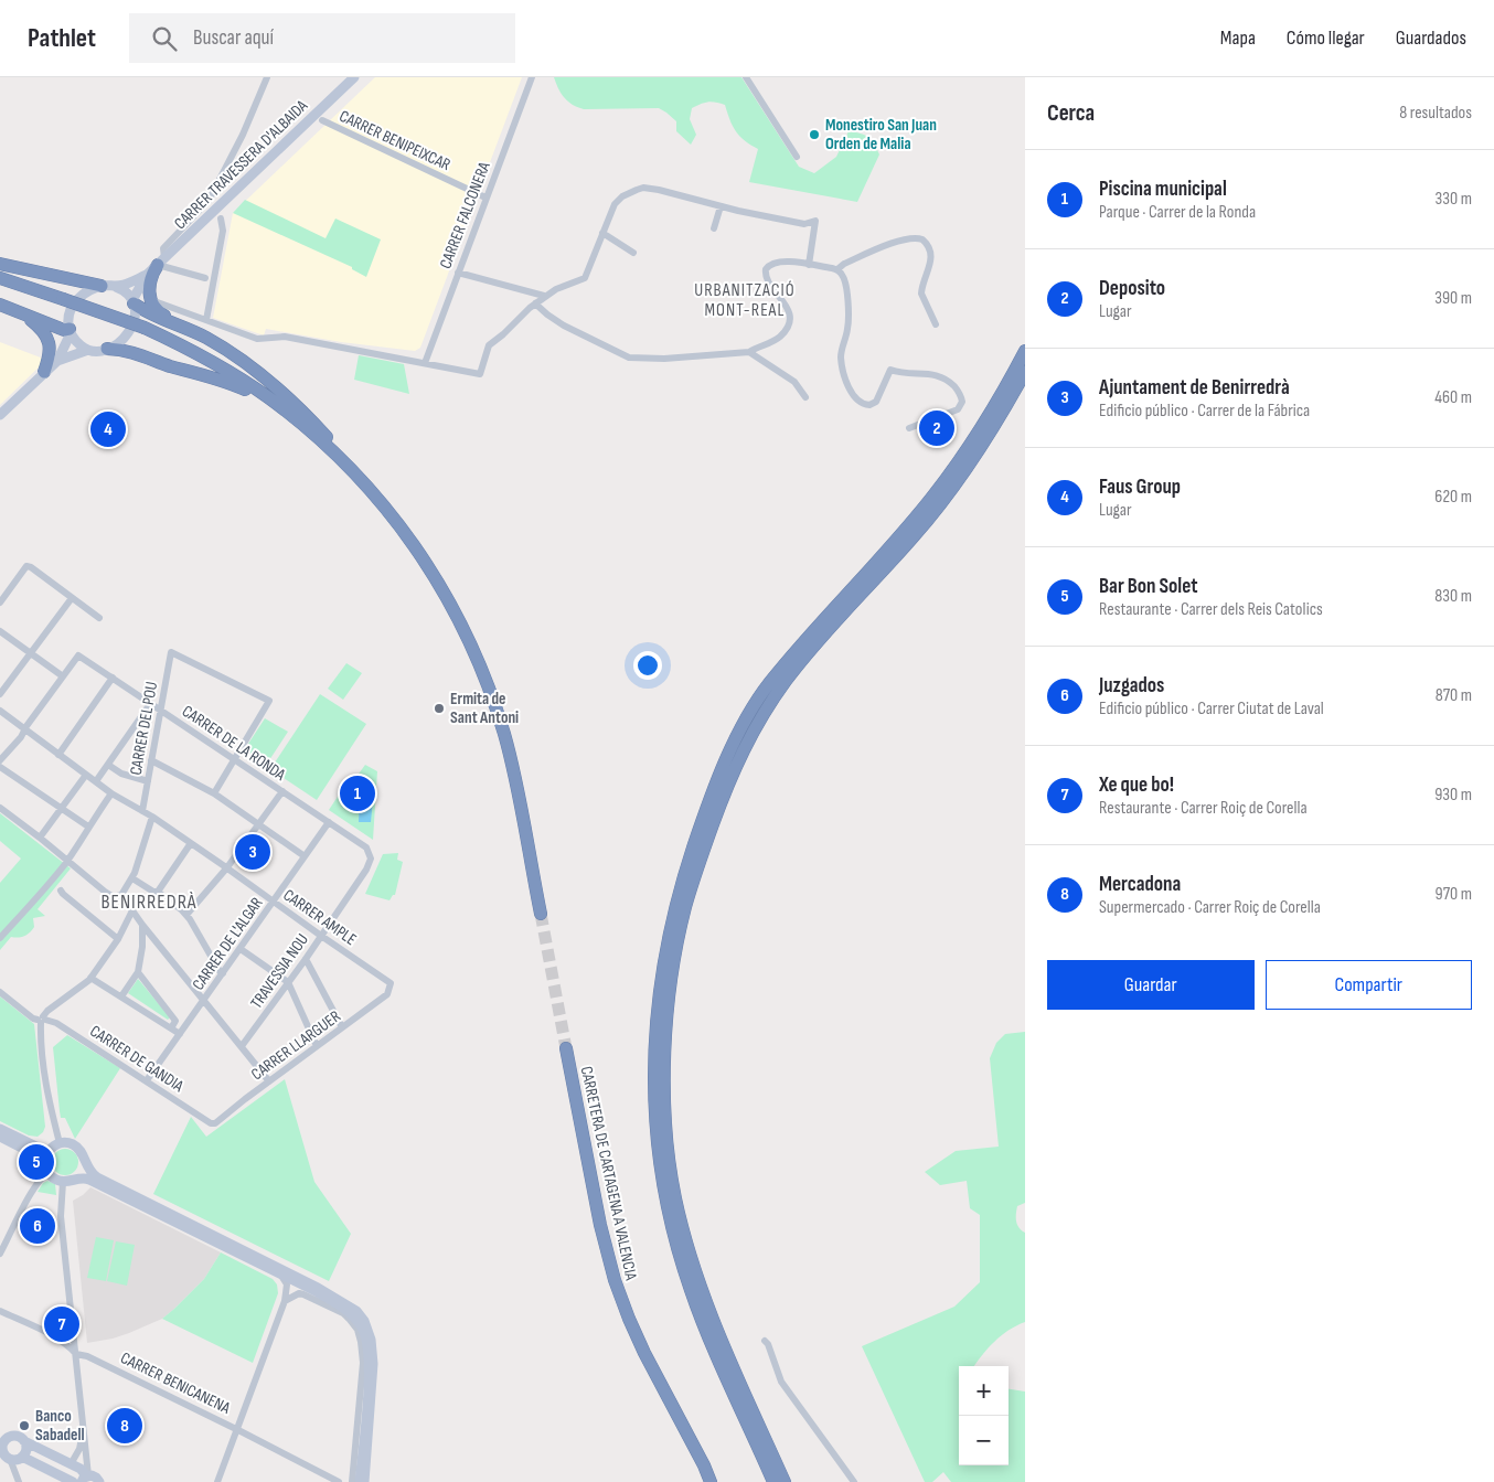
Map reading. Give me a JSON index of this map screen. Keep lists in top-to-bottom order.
{
  "streets": {
    "highway": ["CARRETERA DE CARTAGENA A VALENCIA"],
    "street": [
      "CARRER BENIPEIXCAR",
      "CARRER TRAVESSERA D'ALBAIDA",
      "CARRER FALCONERA",
      "CARRER DEL POU",
      "CARRER DE LA RONDA",
      "CARRER AMPLE",
      "CARRER DE L'ALGAR",
      "TRAVESSIA NOU",
      "CARRER LLARGUER",
      "CARRER DE GANDIA",
      "CARRER BENICANENA"
    ]
  },
  "crossings": [
    ["CARRER BENIPEIXCAR", "CARRER FALCONERA"],
    ["CARRER DEL POU", "CARRER DE LA RONDA"],
    ["CARRER DEL POU", "CARRER AMPLE"],
    ["CARRER DE LA RONDA", "CARRER DE L'ALGAR"],
    ["CARRER DE LA RONDA", "TRAVESSIA NOU"],
    ["CARRER AMPLE", "CARRER DE L'ALGAR"],
    ["CARRER AMPLE", "TRAVESSIA NOU"],
    ["CARRER AMPLE", "CARRER LLARGUER"],
    ["CARRER DE L'ALGAR", "CARRER DE GANDIA"],
    ["CARRER LLARGUER", "CARRER DE GANDIA"]
  ],
  "districts": ["URBANITZACIÓ MONT-REAL", "BENIRREDRÀ"],
  "places": ["Monestiro San Juan Orden de Malia", "Ermita de Sant Antoni", "Banco Sabadell"],
  "page": {
    "header": "Pathlet",
    "search": "Buscar aquí",
    "nav": ["Mapa", "Cómo llegar", "Guardados"],
    "heading": ["Cerca", "8 resultados"],
    "list": [
      {
        "mark": "1",
        "name": "Piscina municipal",
        "note": "Parque · Carrer de la Ronda",
        "value": "330 m"
      },
      {
        "mark": "2",
        "name": "Deposito",
        "note": "Lugar",
        "value": "390 m"
      },
      {
        "mark": "3",
        "name": "Ajuntament de Benirredrà",
        "note": "Edificio público · Carrer de la Fábrica",
        "value": "460 m"
      },
      {
        "mark": "4",
        "name": "Faus Group",
        "note": "Lugar",
        "value": "620 m"
      },
      {
        "mark": "5",
        "name": "Bar Bon Solet",
        "note": "Restaurante · Carrer dels Reis Catolics",
        "value": "830 m"
      },
      {
        "mark": "6",
        "name": "Juzgados",
        "note": "Edificio público · Carrer Ciutat de Laval",
        "value": "870 m"
      },
      {
        "mark": "7",
        "name": "Xe que bo!",
        "note": "Restaurante · Carrer Roiç de Corella",
        "value": "930 m"
      },
      {
        "mark": "8",
        "name": "Mercadona",
        "note": "Supermercado · Carrer Roiç de Corella",
        "value": "970 m"
      }
    ],
    "pins": [
      "2",
      "4",
      "1",
      "3",
      "5",
      "6",
      "7",
      "8"
    ],
    "buttons": ["Guardar", "Compartir"],
    "map_buttons": ["+", "−"]
  }
}
